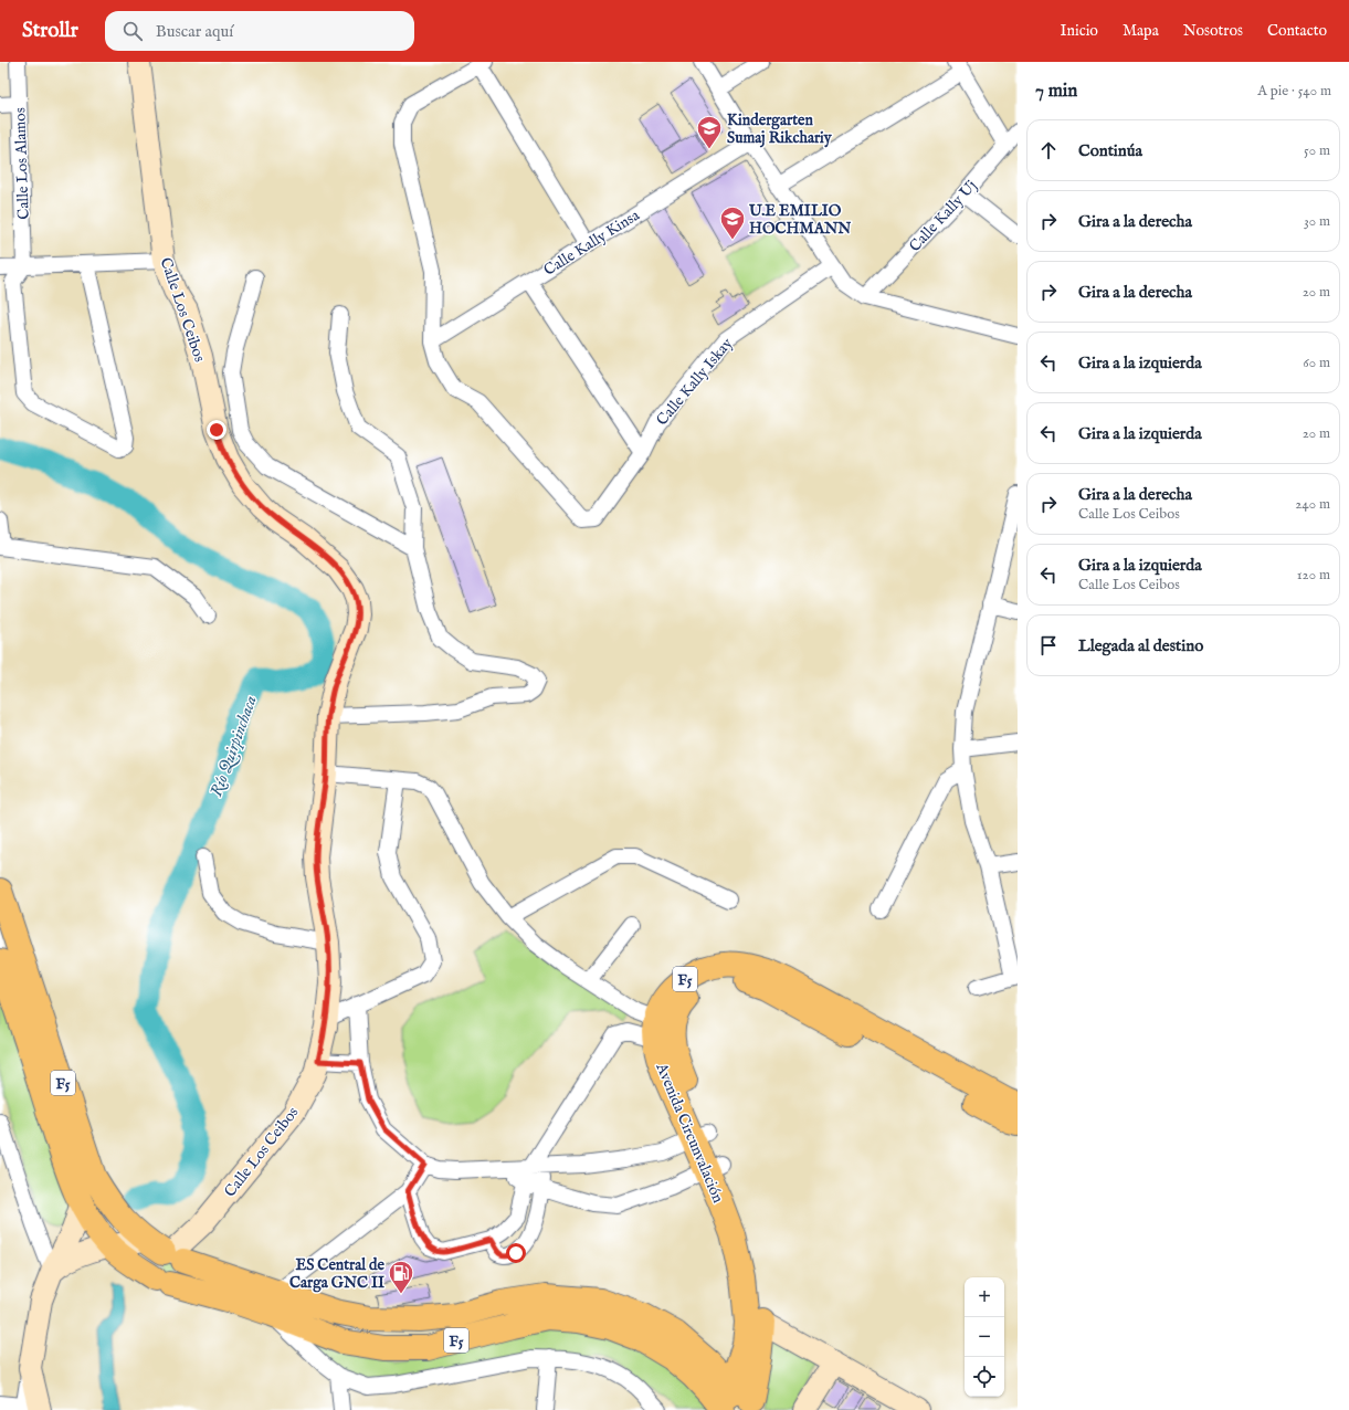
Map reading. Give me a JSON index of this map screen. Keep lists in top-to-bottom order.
{
  "streets": {
    "highway": ["F5", "Avenida Circunvalación"],
    "street": [
      "Calle Los Alamos",
      "Calle Kally Uj",
      "Calle Kally Kinsa",
      "Calle Los Ceibos",
      "Calle Kally Iskay"
    ]
  },
  "crossings": [
    ["Calle Kally Kinsa", "Calle Kally Iskay"],
    ["Calle Los Ceibos", "F5"],
    ["F5", "Avenida Circunvalación"]
  ],
  "water": ["Río Quirpinchaca"],
  "places": {
    "school or university": ["Kindergarten Sumaj Rikchariy", "U.E EMILIO HOCHMANN"],
    "fuel station": ["ES Central de Carga GNC II"]
  },
  "page": {
    "header": "Strollr",
    "search": "Buscar aquí",
    "nav": [
      "Inicio",
      "Mapa",
      "Nosotros",
      "Contacto"
    ],
    "heading": ["7 min", "A pie · 540 m"],
    "list": [
      ["Continúa", "50 m"],
      ["Gira a la derecha", "30 m"],
      ["Gira a la derecha", "20 m"],
      ["Gira a la izquierda", "60 m"],
      ["Gira a la izquierda", "20 m"],
      ["Gira a la derecha", "Calle Los Ceibos", "240 m"],
      ["Gira a la izquierda", "Calle Los Ceibos", "120 m"],
      "Llegada al destino"
    ],
    "map_buttons": ["+", "−"]
  }
}
